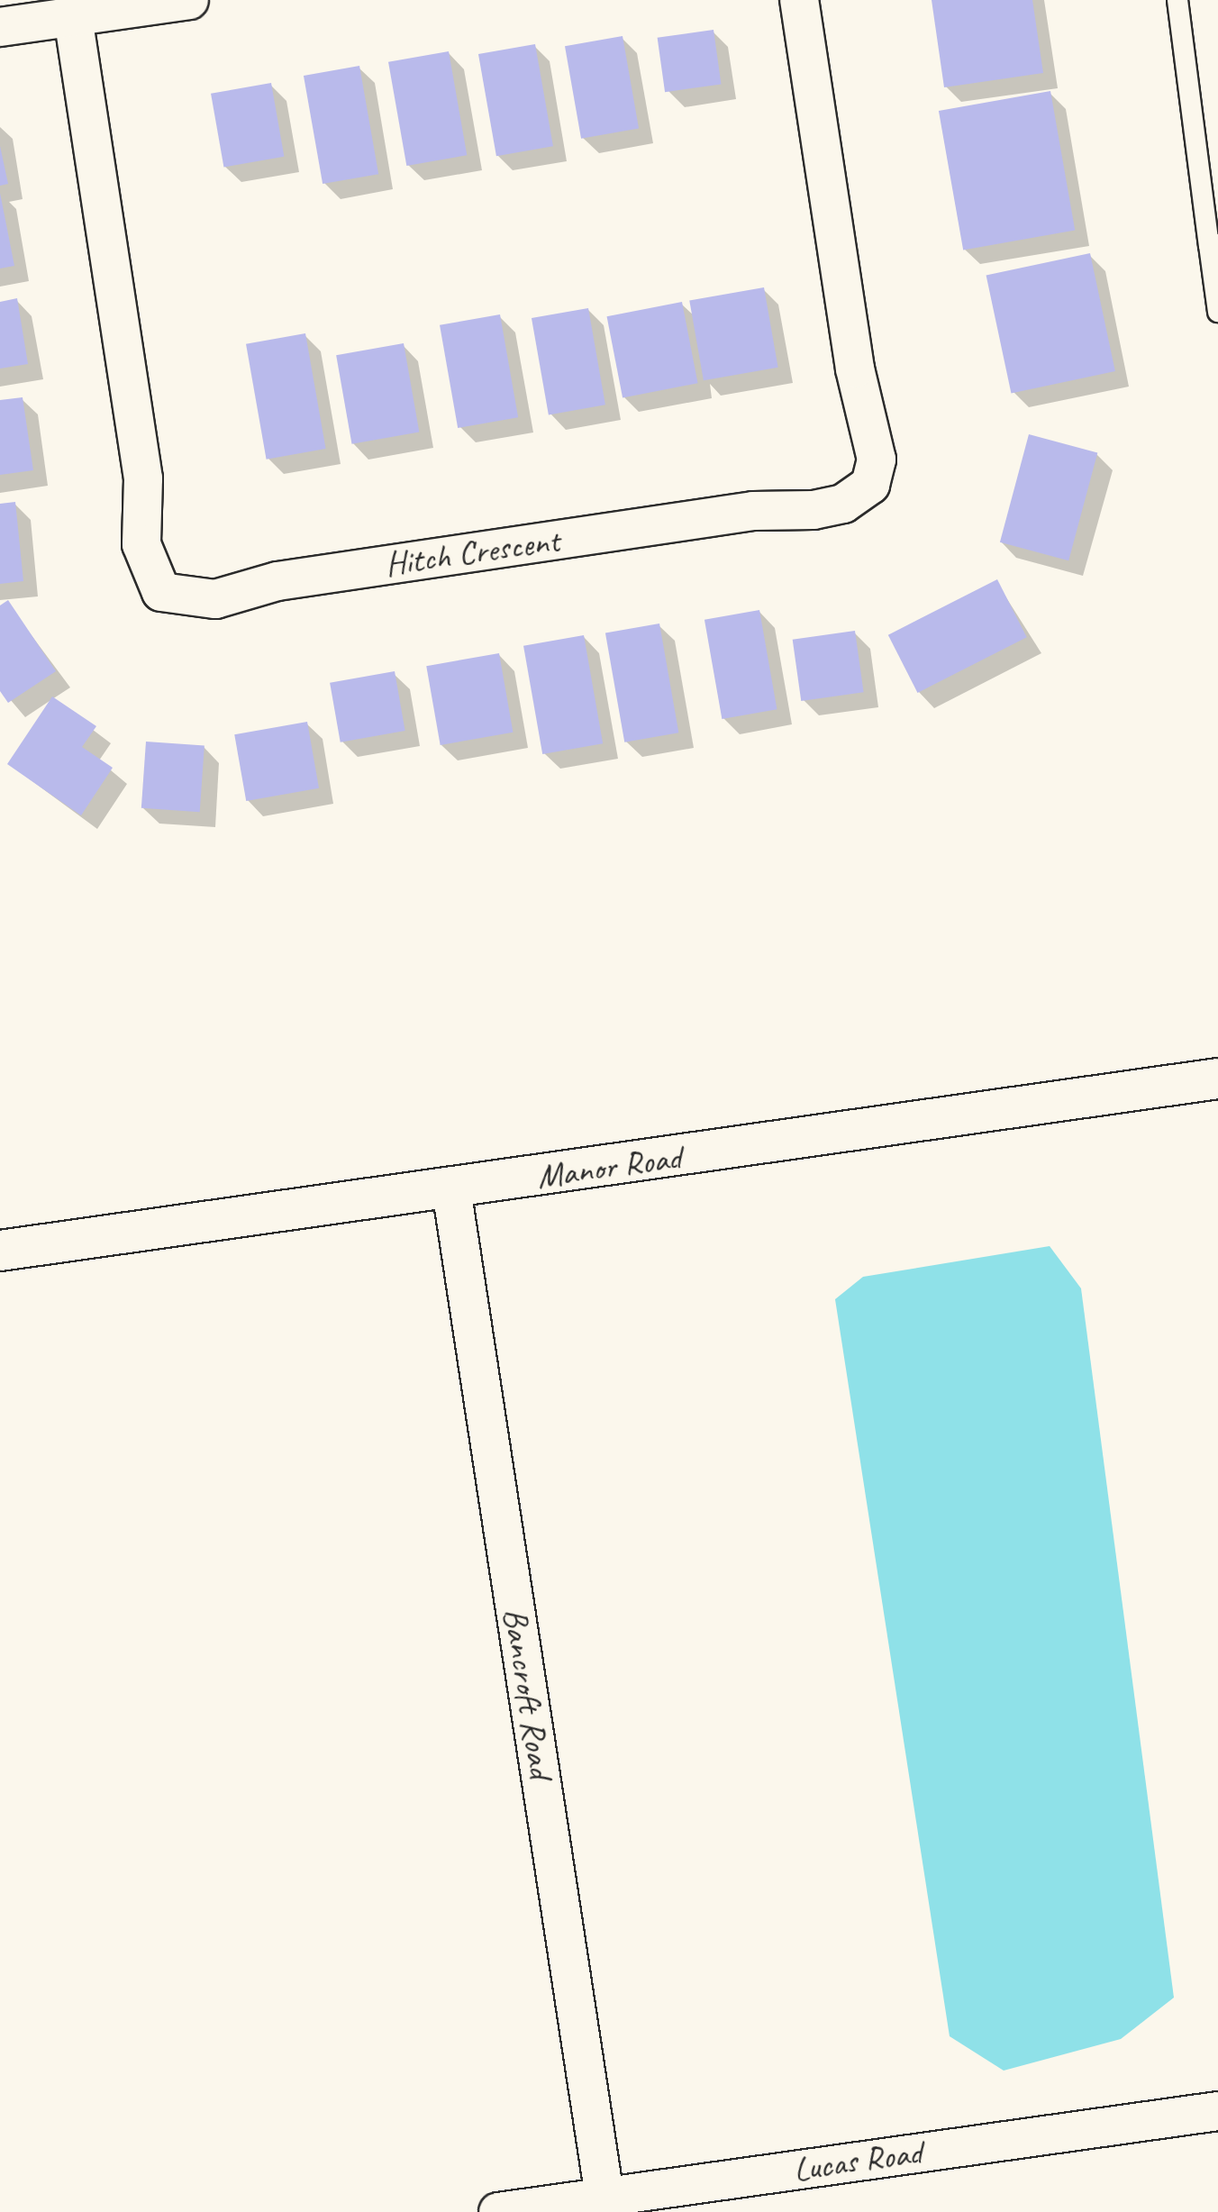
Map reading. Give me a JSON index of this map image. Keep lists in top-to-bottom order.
{
  "streets": {
    "street": [
      "Hitch Crescent",
      "Manor Road",
      "Bancroft Road",
      "Lucas Road"
    ]
  },
  "crossings": [
    ["Manor Road", "Bancroft Road"],
    ["Bancroft Road", "Lucas Road"]
  ]
}
